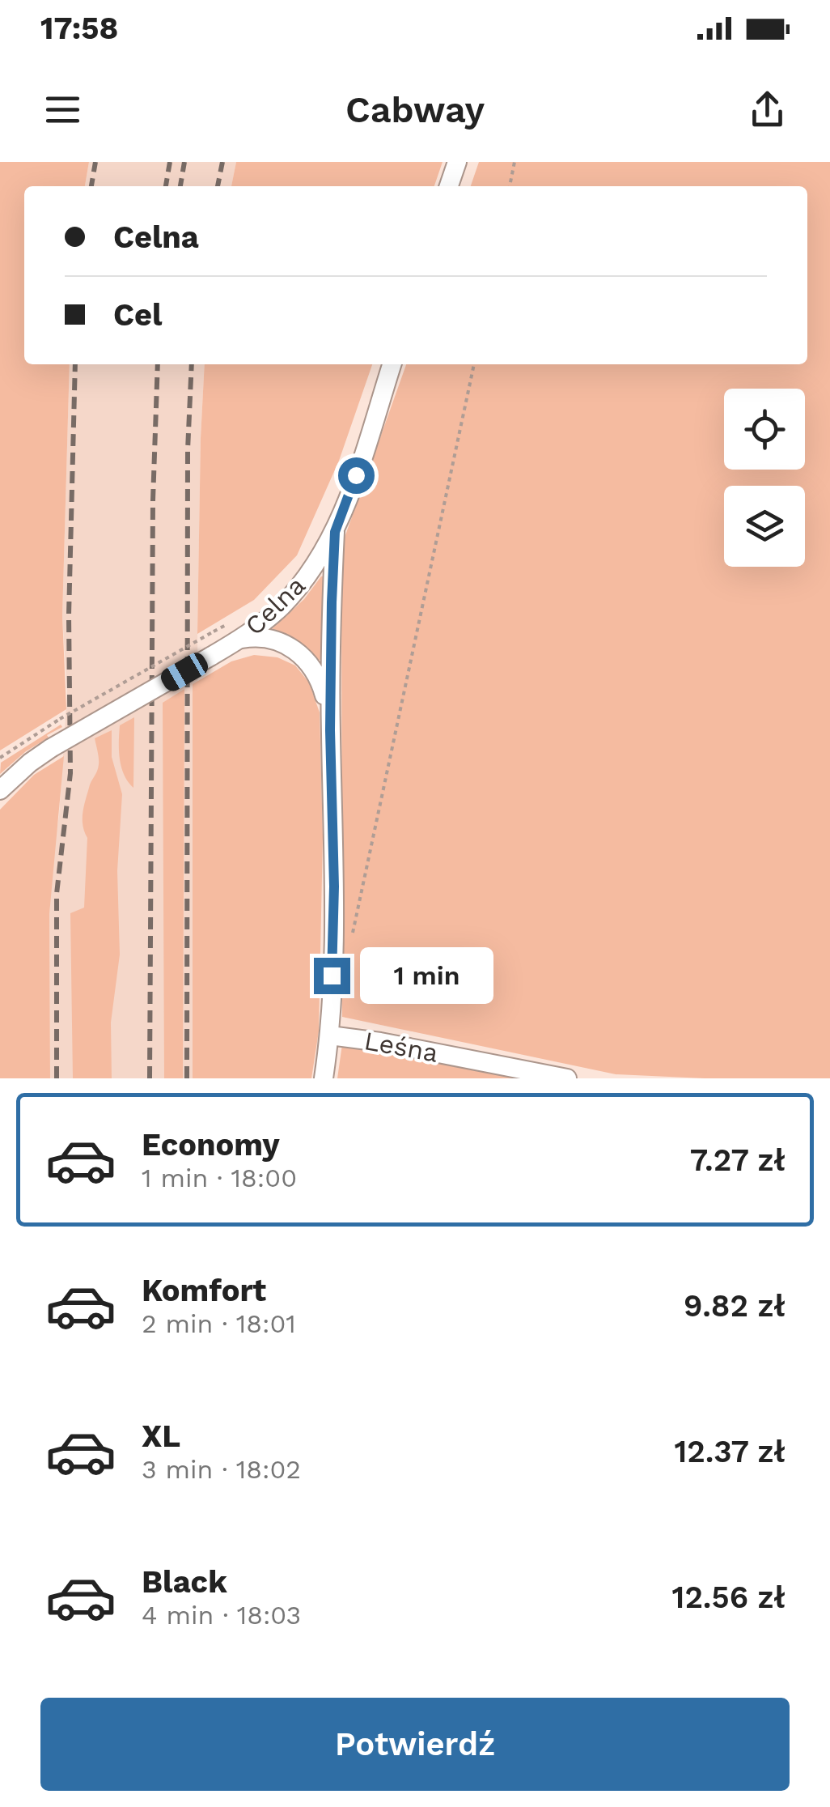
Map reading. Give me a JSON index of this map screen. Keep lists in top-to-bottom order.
{
  "streets": {
    "street": ["Celna", "Leśna"]
  },
  "page": {
    "status": "17:58",
    "header": "Cabway",
    "banner": ["Celna", "Cel"],
    "bubble": "1 min",
    "list": [
      {
        "name": "Economy",
        "note": "1 min · 18:00",
        "value": "7.27 zł"
      },
      {
        "name": "Komfort",
        "note": "2 min · 18:01",
        "value": "9.82 zł"
      },
      {
        "name": "XL",
        "note": "3 min · 18:02",
        "value": "12.37 zł"
      },
      {
        "name": "Black",
        "note": "4 min · 18:03",
        "value": "12.56 zł"
      }
    ],
    "buttons": "Potwierdź"
  }
}
